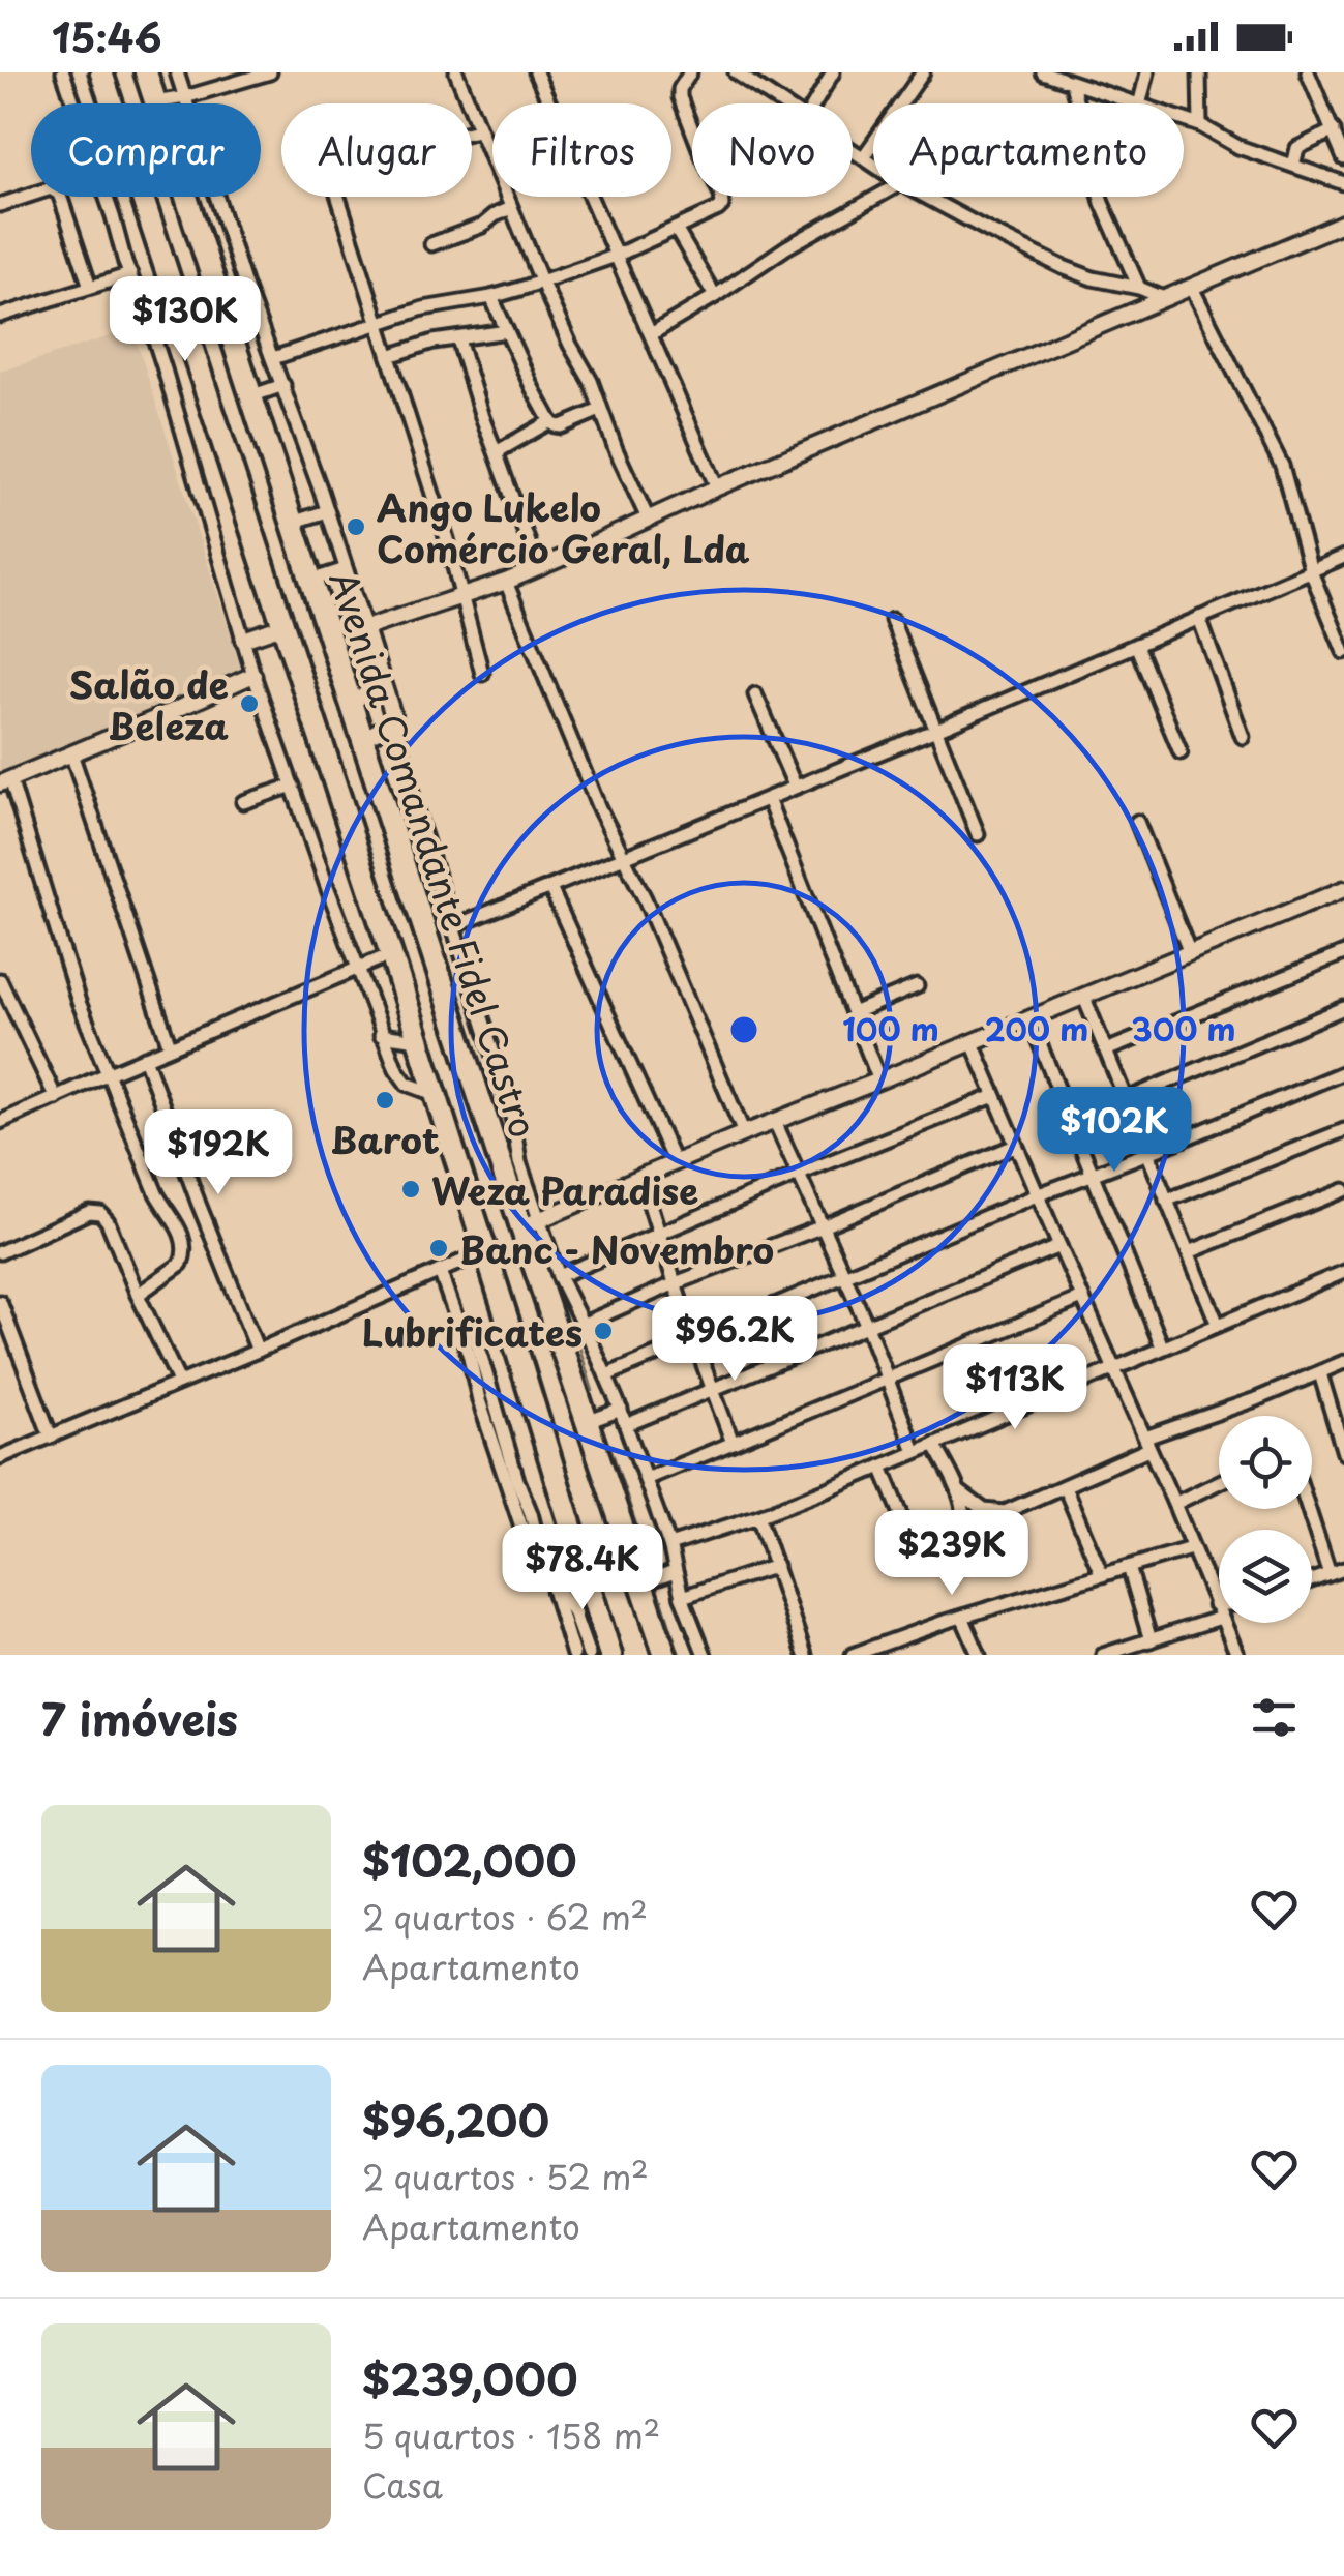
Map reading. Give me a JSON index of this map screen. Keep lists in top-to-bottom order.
{
  "streets": {
    "highway": ["Avenida Comandante Fidel Castro"]
  },
  "places": [
    "Ango Lukelo Comércio Geral, Lda",
    "Salão de Beleza",
    "Barot",
    "Weza Paradise",
    "Banc - Novembro",
    "Lubrificates"
  ],
  "page": {
    "status": "15:46",
    "chip": [
      "Comprar",
      "Alugar",
      "Filtros",
      "Novo",
      "Apartamento"
    ],
    "price": [
      "$130K",
      "$102K",
      "$192K",
      "$96.2K",
      "$113K",
      "$239K",
      "$78.4K"
    ],
    "heading": "7 imóveis",
    "list": [
      {
        "name": "$102,000",
        "note": "2 quartos · 62 m² · Apartamento"
      },
      {
        "name": "$96,200",
        "note": "2 quartos · 52 m² · Apartamento"
      },
      {
        "name": "$239,000",
        "note": "5 quartos · 158 m² · Casa"
      }
    ]
  },
  "rings": ["100 m", "200 m", "300 m"]
}
